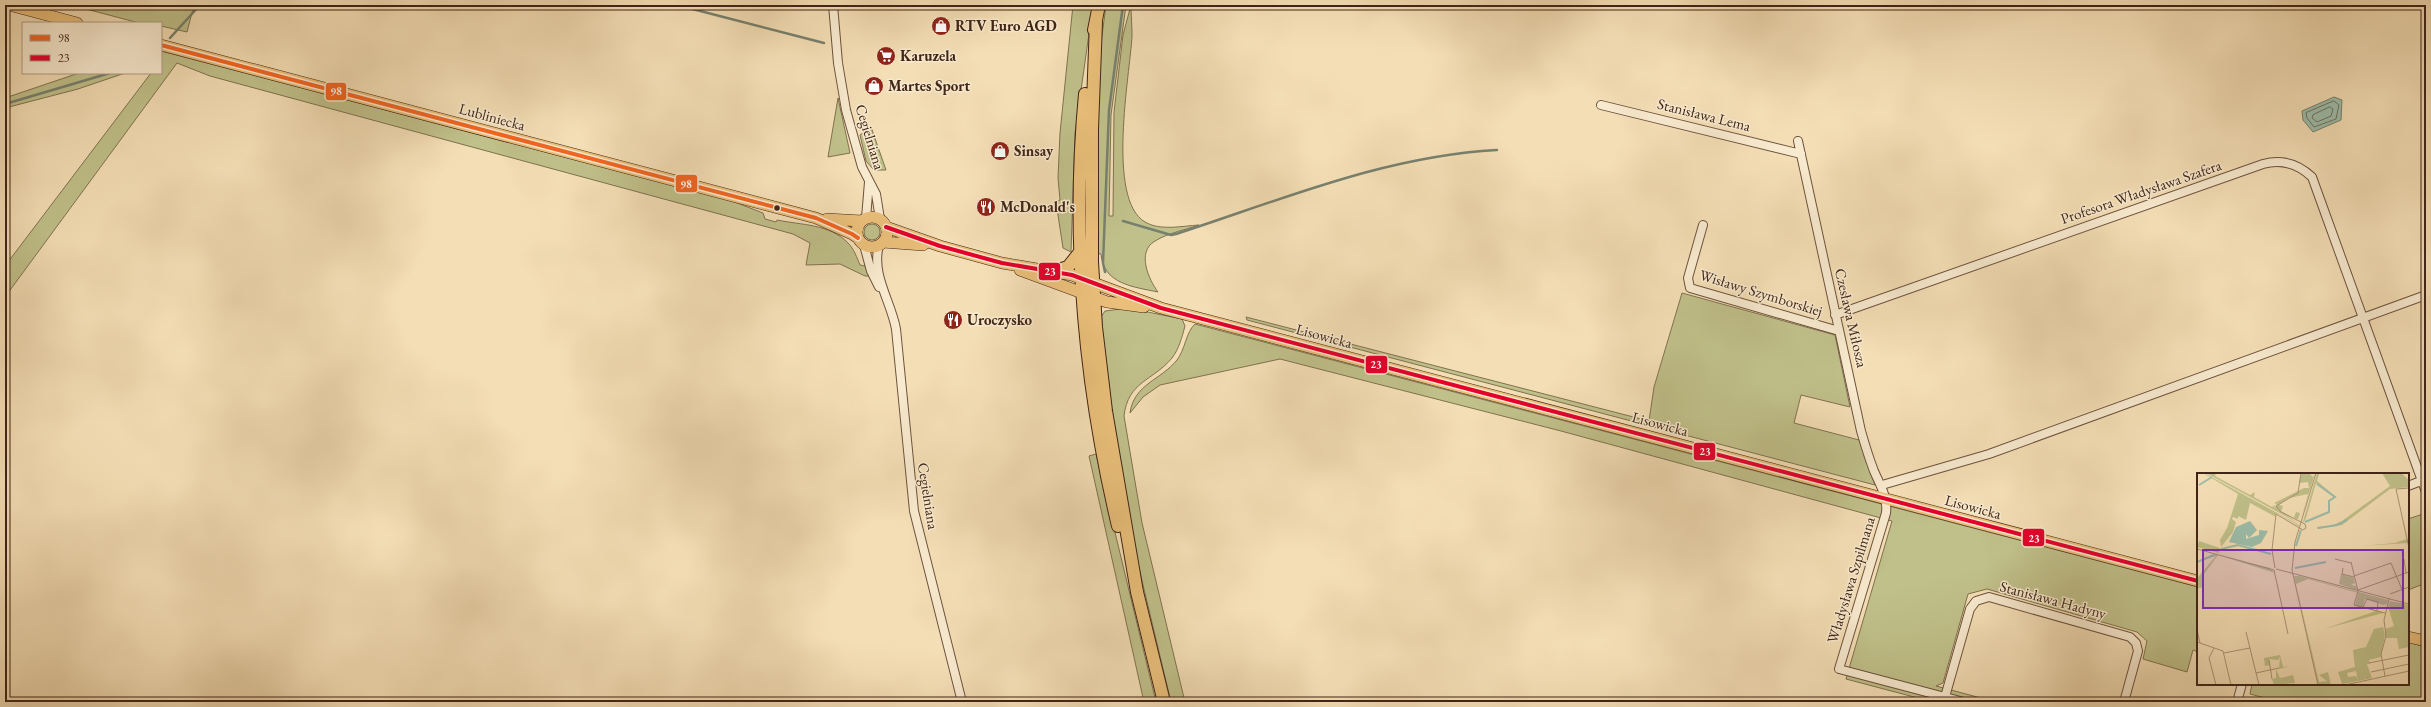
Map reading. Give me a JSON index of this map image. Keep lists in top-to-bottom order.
{
  "streets": {
    "main road": ["Lubliniecka", "Lisowicka"],
    "street": [
      "Stanisława Lema",
      "Cegielniana",
      "Profesora Władysława Szafera",
      "Wisławy Szymborskiej",
      "Czesława Miłosza",
      "Władysława Szpilmana",
      "Stanisława Hadyny"
    ]
  },
  "crossings": [
    ["Stanisława Lema", "Czesława Miłosza"],
    ["Lubliniecka", "Cegielniana"],
    ["Lubliniecka", "Lisowicka"],
    ["Cegielniana", "Lisowicka"],
    ["Profesora Władysława Szafera", "Czesława Miłosza"],
    ["Wisławy Szymborskiej", "Czesława Miłosza"],
    ["Czesława Miłosza", "Lisowicka"],
    ["Czesława Miłosza", "Władysława Szpilmana"],
    ["Lisowicka", "Władysława Szpilmana"],
    ["Władysława Szpilmana", "Stanisława Hadyny"]
  ],
  "places": {
    "shop": ["RTV Euro AGD", "Martes Sport", "Sinsay"],
    "supermarket": ["Karuzela"],
    "restaurant": ["McDonald's", "Uroczysko"]
  },
  "lines": ["transit line 98", "transit line 23"],
  "legend": ["98", "23"]
}
